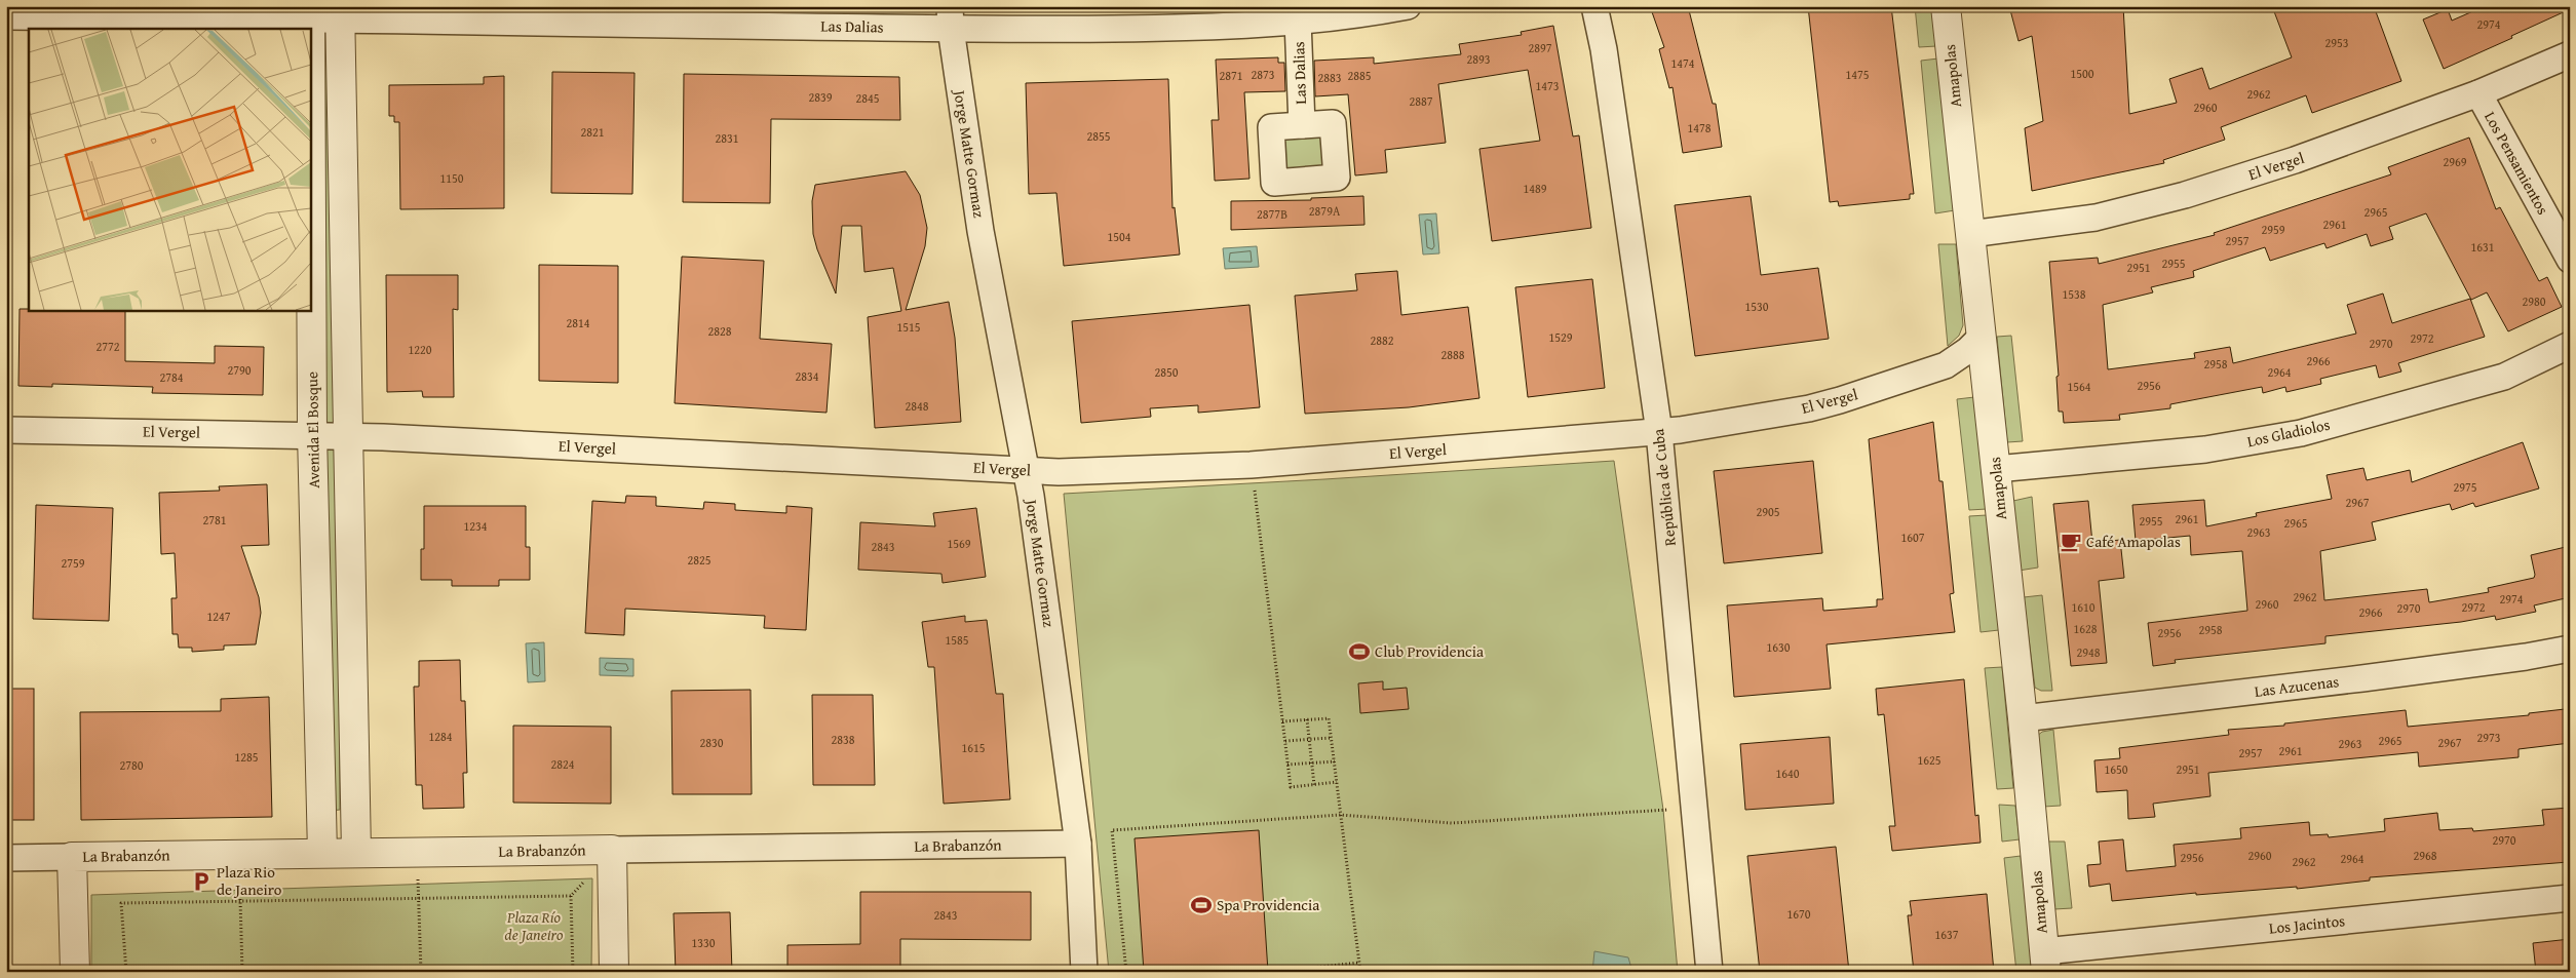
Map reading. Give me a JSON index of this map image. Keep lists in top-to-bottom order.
{
  "streets": {
    "street": [
      "Las Dalias",
      "Amapolas",
      "Jorge Matte Gormaz",
      "Los Pensamientos",
      "El Vergel",
      "Avenida El Bosque",
      "Los Gladiolos",
      "República de Cuba",
      "Las Azucenas",
      "La Brabanzón",
      "Los Jacintos"
    ]
  },
  "crossings": [
    ["Las Dalias", "Jorge Matte Gormaz"],
    ["Las Dalias", "Avenida El Bosque"],
    ["Amapolas", "El Vergel"],
    ["Amapolas", "Los Gladiolos"],
    ["Amapolas", "Las Azucenas"],
    ["Amapolas", "Los Jacintos"],
    ["Jorge Matte Gormaz", "El Vergel"],
    ["Jorge Matte Gormaz", "La Brabanzón"],
    ["Los Pensamientos", "El Vergel"],
    ["El Vergel", "Avenida El Bosque"],
    ["El Vergel", "República de Cuba"],
    ["Avenida El Bosque", "La Brabanzón"]
  ],
  "parks": ["Plaza Río de Janeiro"],
  "places": {
    "cafe": ["Café Amapolas"],
    "sports": ["Club Providencia", "Spa Providencia"],
    "parking": ["Plaza Rio de Janeiro"]
  },
  "house_numbers": [
    "2974",
    "2953",
    "2897",
    "2893",
    "1474",
    "1500",
    "2873",
    "1475",
    "2871",
    "2885",
    "2883",
    "1473",
    "2962",
    "2839",
    "2845",
    "2887",
    "2960",
    "1478",
    "2821",
    "2855",
    "2831",
    "2969",
    "1150",
    "1489",
    "2879A",
    "2965",
    "2877B",
    "2961",
    "2959",
    "1504",
    "2957",
    "1631",
    "2955",
    "2951",
    "1538",
    "2980",
    "1530",
    "2814",
    "1515",
    "2828",
    "1529",
    "2972",
    "2882",
    "2970",
    "2772",
    "1220",
    "2888",
    "2966",
    "2958",
    "2790",
    "2850",
    "2964",
    "2834",
    "2784",
    "2956",
    "1564",
    "2848",
    "2975",
    "2967",
    "2905",
    "2961",
    "2781",
    "2955",
    "2965",
    "1234",
    "2963",
    "1607",
    "1569",
    "2843",
    "2825",
    "2759",
    "2962",
    "2974",
    "2960",
    "1610",
    "2972",
    "2970",
    "2966",
    "1247",
    "1628",
    "2958",
    "2956",
    "1585",
    "1630",
    "2948",
    "1284",
    "2973",
    "2838",
    "2965",
    "2830",
    "2967",
    "2963",
    "1615",
    "2961",
    "2957",
    "1285",
    "1625",
    "2824",
    "2780",
    "1650",
    "2951",
    "1640",
    "2970",
    "2960",
    "2968",
    "2956",
    "2964",
    "2962",
    "1670",
    "2843",
    "1637",
    "1330"
  ]
}
